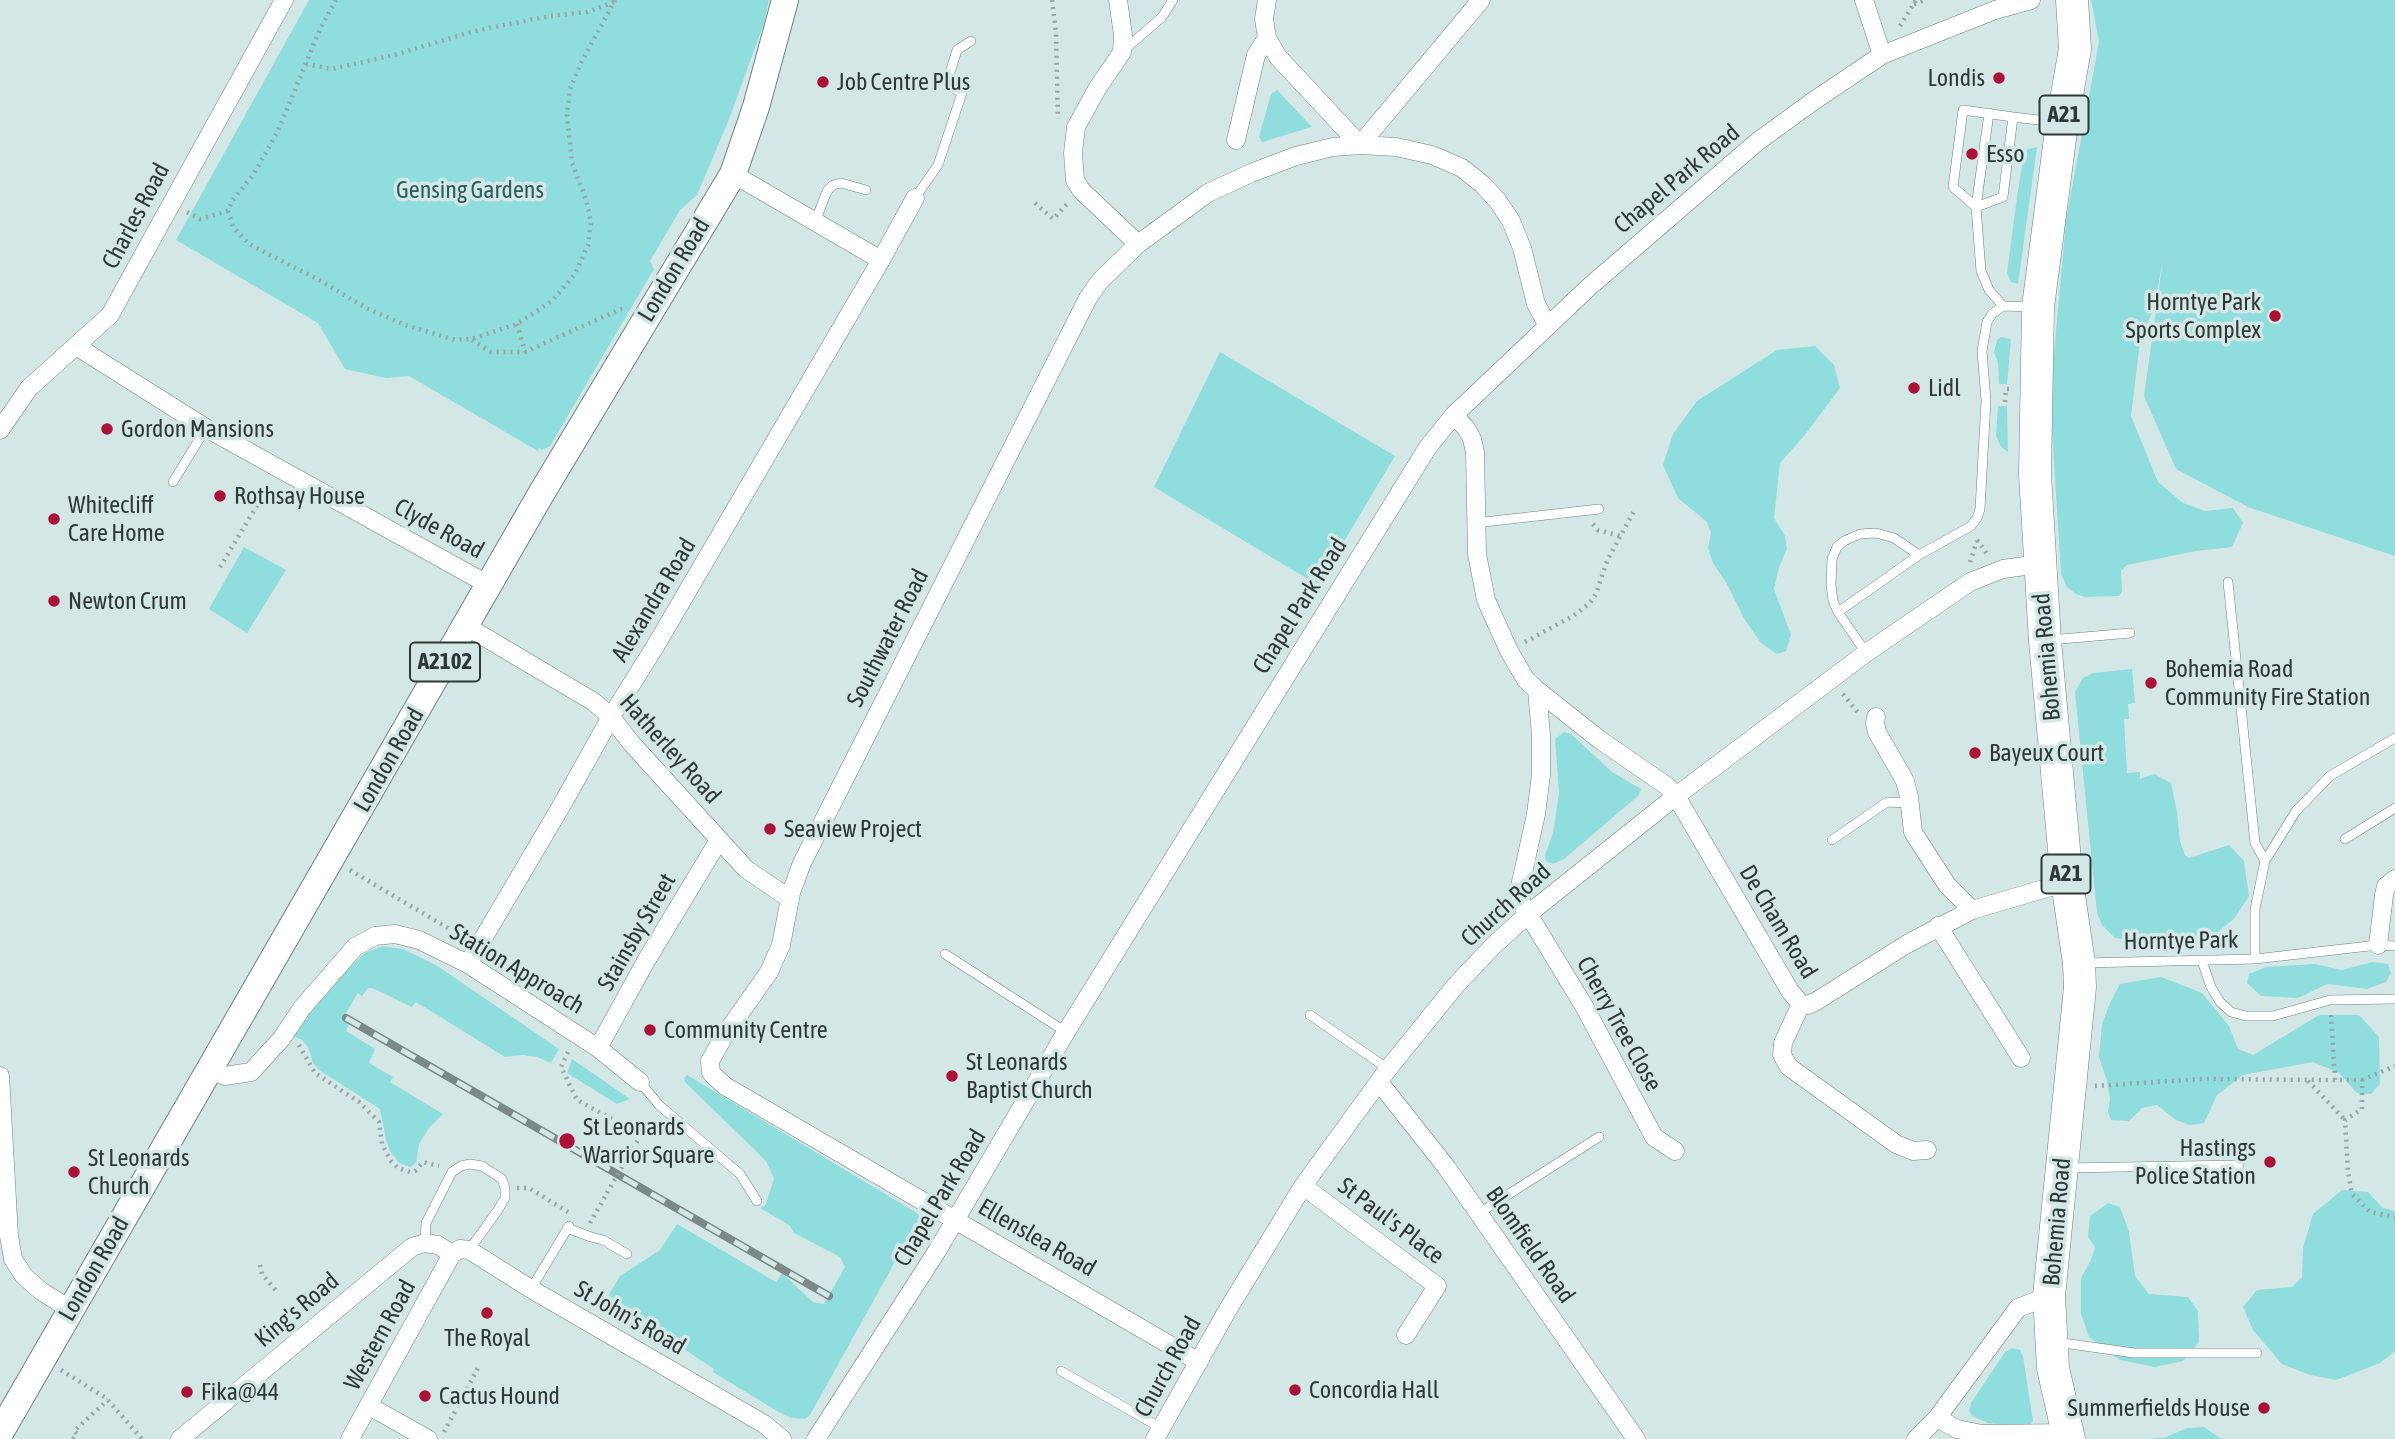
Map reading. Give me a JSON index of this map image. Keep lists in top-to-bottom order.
{
  "streets": {
    "highway": ["A21", "Bohemia Road"],
    "main road": ["London Road", "A2102"],
    "street": [
      "Chapel Park Road",
      "Charles Road",
      "Clyde Road",
      "Alexandra Road",
      "Southwater Road",
      "Hatherley Road",
      "Church Road",
      "De Cham Road",
      "Stainsby Street",
      "Station Approach",
      "Cherry Tree Close",
      "St Paul's Place",
      "Ellenslea Road",
      "Blomfield Road",
      "King's Road",
      "St John's Road",
      "Western Road"
    ],
    "lane": ["Horntye Park"]
  },
  "crossings": [
    ["Chapel Park Road", "De Cham Road"],
    ["Chapel Park Road", "Ellenslea Road"],
    ["Charles Road", "Clyde Road"],
    ["London Road", "Clyde Road"],
    ["London Road", "Hatherley Road"],
    ["London Road", "Station Approach"],
    ["Alexandra Road", "Hatherley Road"],
    ["Alexandra Road", "Station Approach"],
    ["Southwater Road", "Hatherley Road"],
    ["Southwater Road", "Ellenslea Road"],
    ["Bohemia Road", "Church Road"],
    ["Bohemia Road", "De Cham Road"],
    ["Bohemia Road", "Horntye Park"],
    ["Hatherley Road", "Stainsby Street"],
    ["Church Road", "De Cham Road"],
    ["Church Road", "Cherry Tree Close"],
    ["Church Road", "St Paul's Place"],
    ["Church Road", "Ellenslea Road"],
    ["Church Road", "Blomfield Road"],
    ["Stainsby Street", "Station Approach"],
    ["St John's Road", "Western Road"]
  ],
  "parks": ["Gensing Gardens"],
  "places": [
    "Londis",
    "Job Centre Plus",
    "Esso",
    "Horntye Park Sports Complex",
    "Lidl",
    "Gordon Mansions",
    "Rothsay House",
    "Whitecliff Care Home",
    "Newton Crum",
    "Bohemia Road Community Fire Station",
    "Bayeux Court",
    "Seaview Project",
    "Community Centre",
    "St Leonards Baptist Church",
    "St Leonards Warrior Square",
    "Hastings Police Station",
    "St Leonards Church",
    "The Royal",
    "Concordia Hall",
    "Fika@44",
    "Cactus Hound",
    "Summerfields House"
  ]
}
